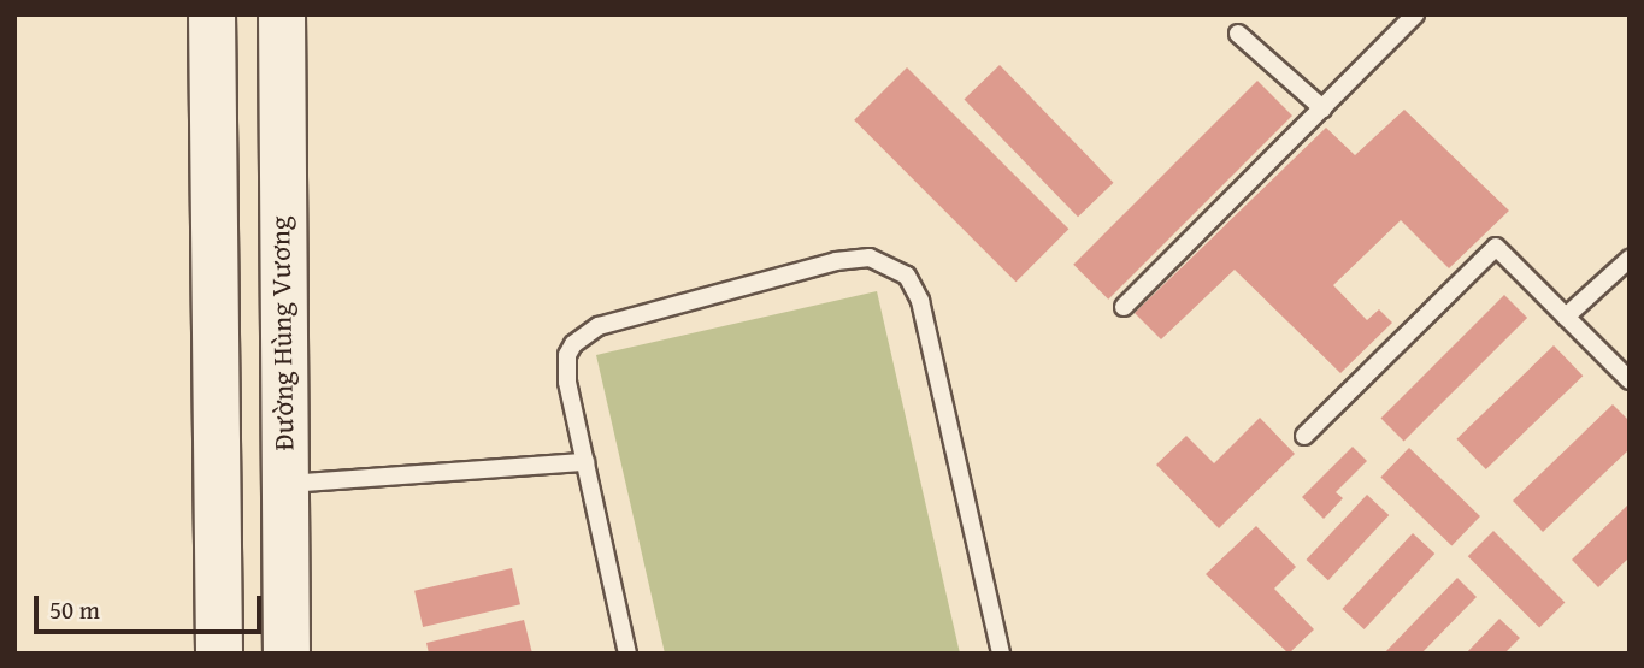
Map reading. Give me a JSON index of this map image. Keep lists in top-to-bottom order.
{
  "streets": {
    "main road": ["Đường Hùng Vương"]
  },
  "scale_bar": "50 m"
}
